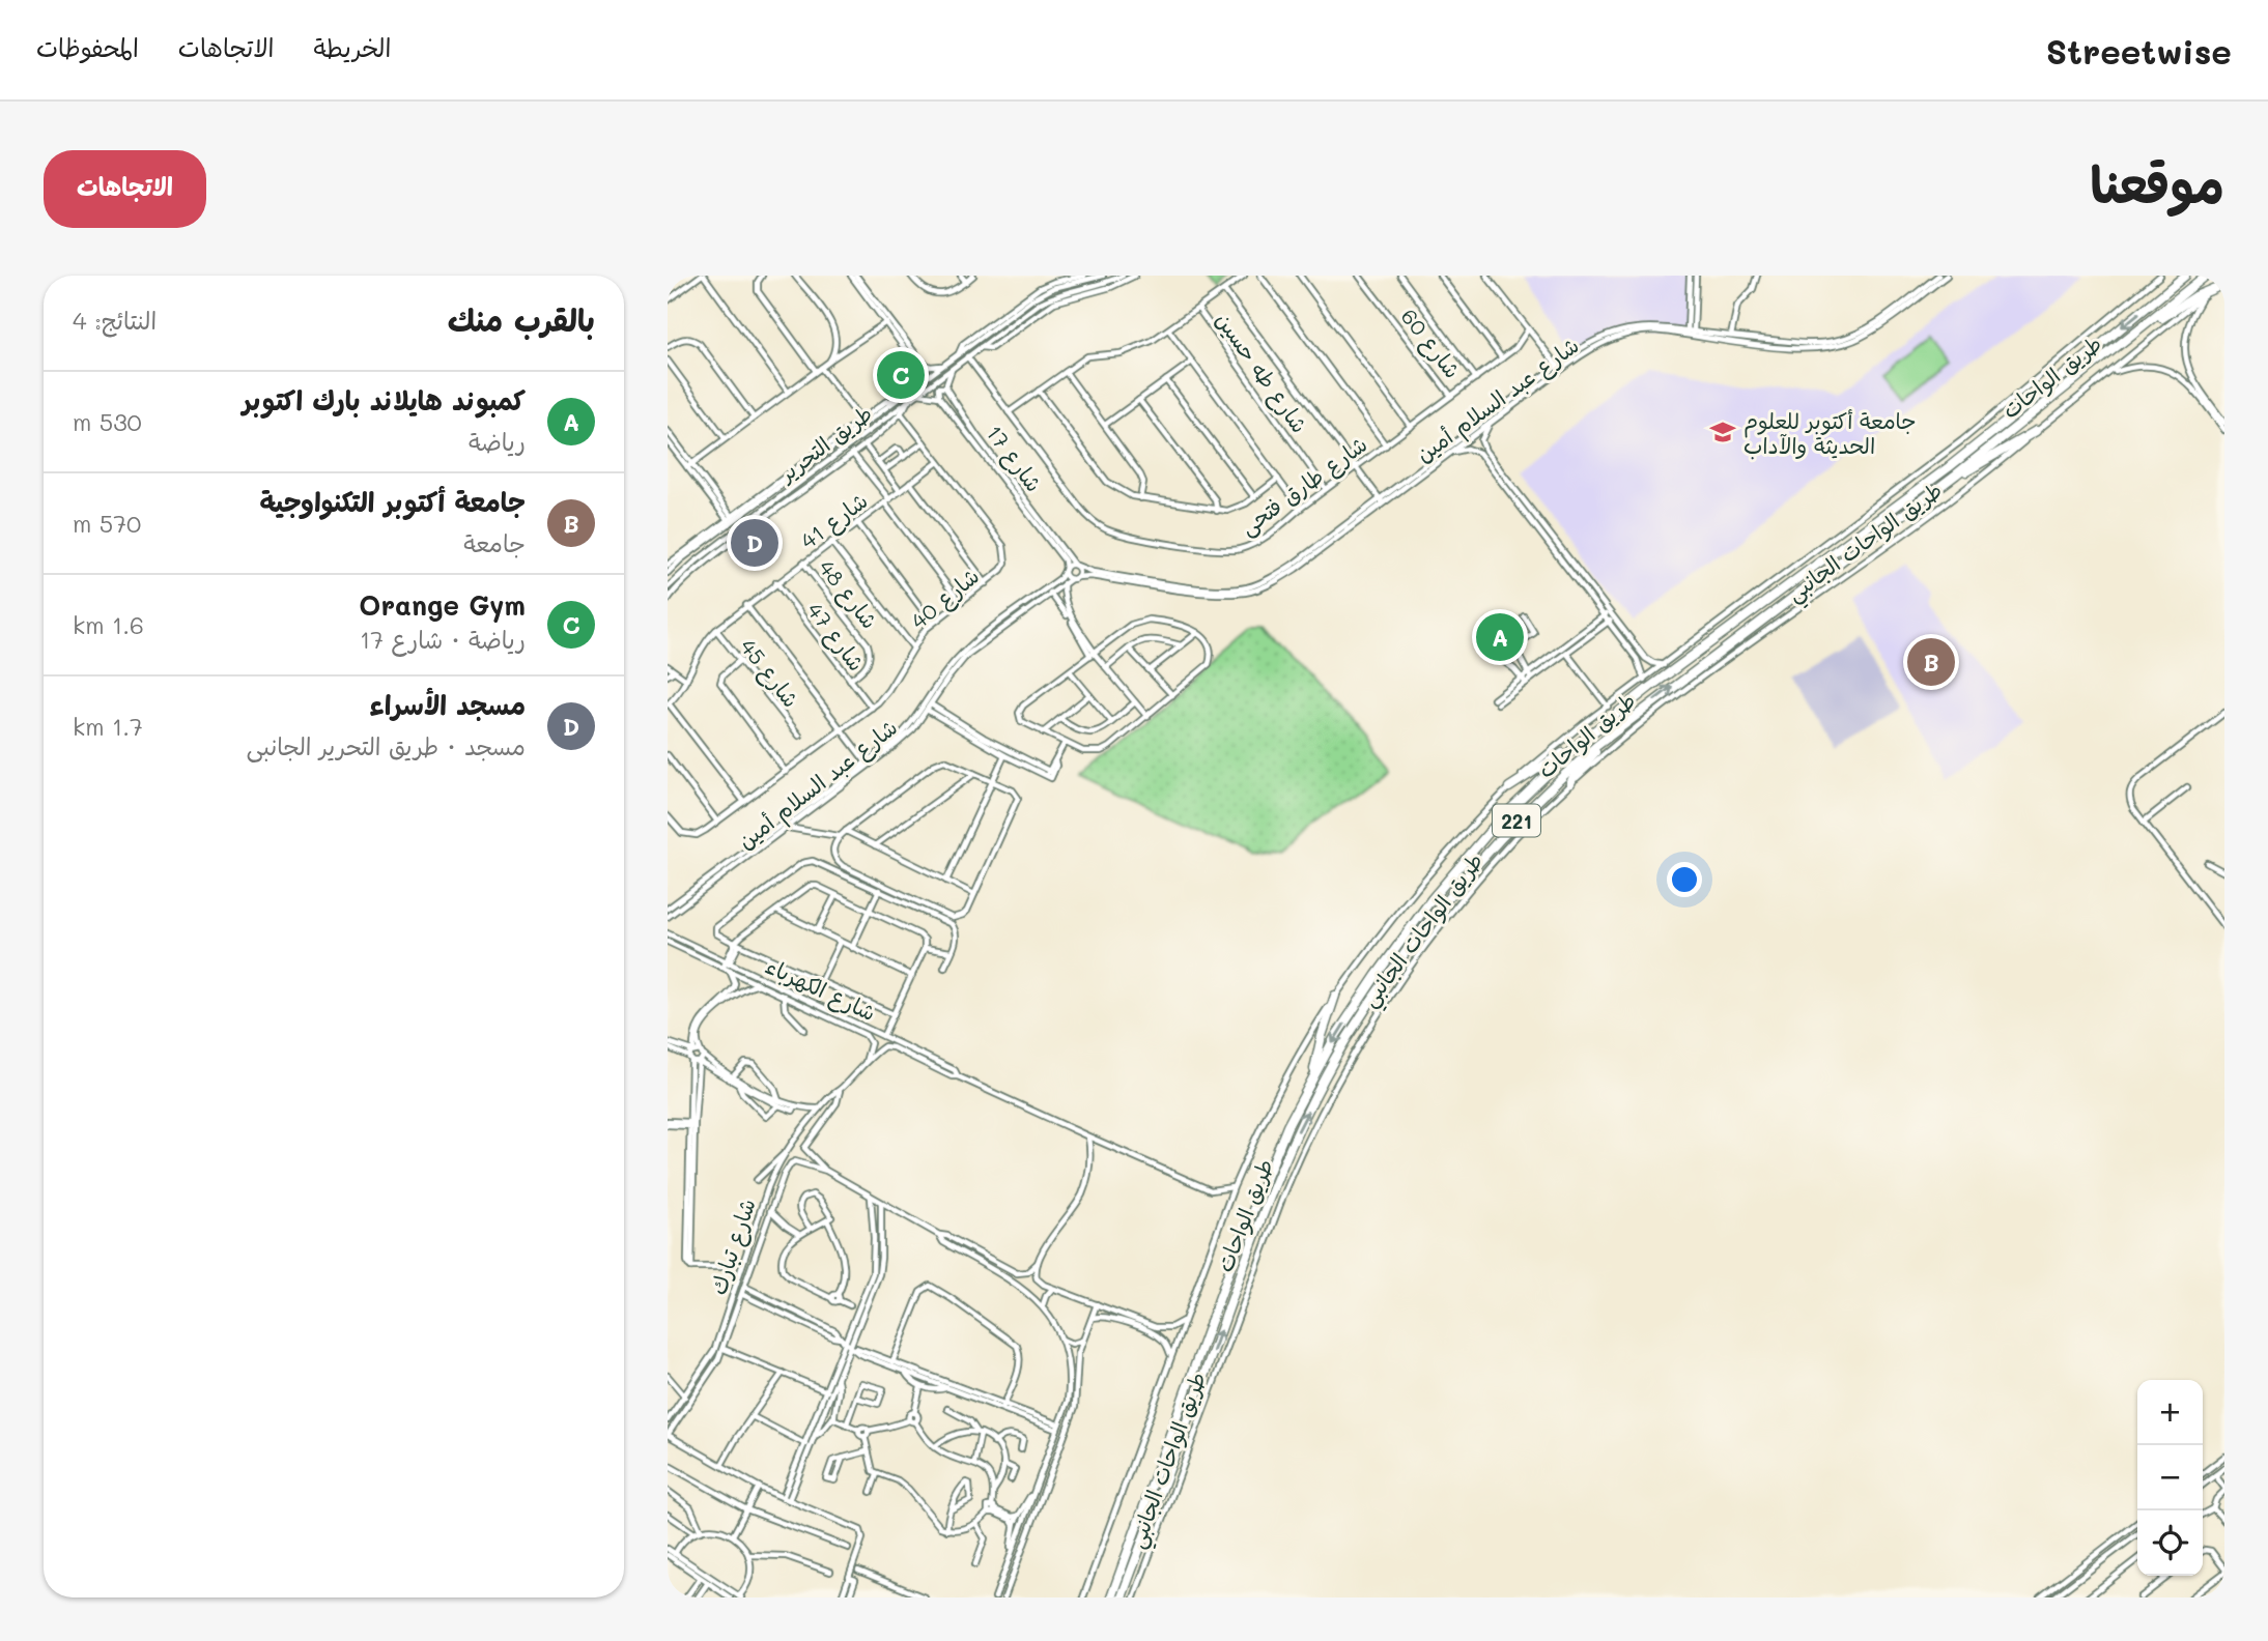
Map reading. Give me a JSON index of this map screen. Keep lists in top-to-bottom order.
{
  "streets": {
    "highway": ["طريق الواحات", "221"],
    "street": [
      "شارع 60",
      "شارع طه حسين",
      "شارع عبد السلام أمين",
      "طريق التحرير",
      "شارع 17",
      "شارع طارق فتحى",
      "شارع 41",
      "طريق الواحات الجانبي",
      "شارع 48",
      "شارع 40",
      "شارع 47",
      "شارع 45",
      "شارع الكهرباء",
      "شارع تبارك"
    ]
  },
  "crossings": [
    ["شارع 60", "شارع طارق فتحى"],
    ["شارع طه حسين", "شارع طارق فتحى"],
    ["شارع عبد السلام أمين", "شارع 17"],
    ["طريق التحرير", "شارع طارق فتحى"],
    ["شارع 41", "شارع 48"],
    ["شارع 41", "شارع 40"],
    ["شارع 41", "شارع 47"],
    ["شارع 41", "شارع 45"],
    ["طريق الواحات الجانبي", "شارع الكهرباء"],
    ["شارع 48", "شارع 47"],
    ["شارع 40", "شارع 47"],
    ["شارع الكهرباء", "شارع تبارك"]
  ],
  "places": {
    "school or university": ["جامعة أكتوبر للعلوم الحديثة والآداب"]
  },
  "page": {
    "header": "Streetwise",
    "nav": ["الخريطة", "الاتجاهات", "المحفوظات"],
    "title": "موقعنا",
    "buttons": "الاتجاهات",
    "heading": ["بالقرب منك", "النتائج: 4"],
    "pins": [
      "C",
      "D",
      "A",
      "B"
    ],
    "list": [
      {
        "mark": "A",
        "name": "كمبوند هايلاند بارك اكتوبر",
        "note": "رياضة",
        "value": "530 m"
      },
      {
        "mark": "B",
        "name": "جامعة أكتوبر التكنواوجية",
        "note": "جامعة",
        "value": "570 m"
      },
      {
        "mark": "C",
        "name": "Orange Gym",
        "note": "رياضة · شارع 17",
        "value": "1.6 km"
      },
      {
        "mark": "D",
        "name": "مسجد الأسراء",
        "note": "مسجد · طريق التحرير الجانبى",
        "value": "1.7 km"
      }
    ],
    "map_buttons": ["+", "−"]
  }
}
